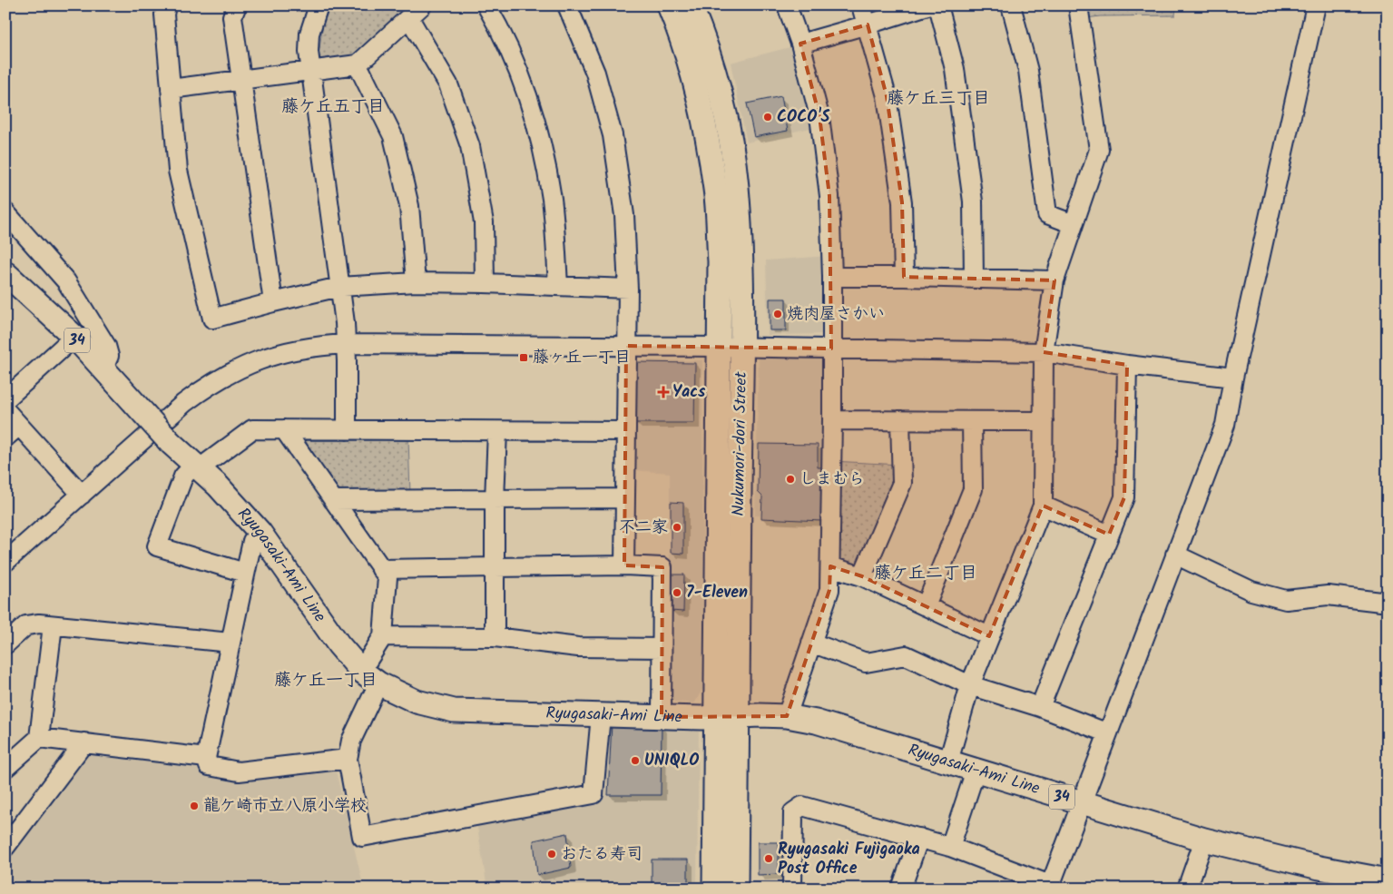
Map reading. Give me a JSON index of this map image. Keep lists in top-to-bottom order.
{
  "streets": {
    "main road": ["34", "Nukumori-dori Street", "Ryugasaki-Ami Line"]
  },
  "crossings": [
    ["Nukumori-dori Street", "Ryugasaki-Ami Line"]
  ],
  "districts": [
    "藤ケ丘三丁目",
    "藤ケ丘五丁目",
    "藤ケ丘二丁目",
    "藤ケ丘一丁目"
  ],
  "places": {
    "other": [
      "COCO'S",
      "焼肉屋さかい",
      "しまむら",
      "不二家",
      "7-Eleven",
      "UNIQLO",
      "龍ケ崎市立八原小学校",
      "おたる寿司",
      "Ryugasaki Fujigaoka Post Office"
    ],
    "transit": ["藤ヶ丘一丁目"],
    "health": ["Yacs"]
  }
}
